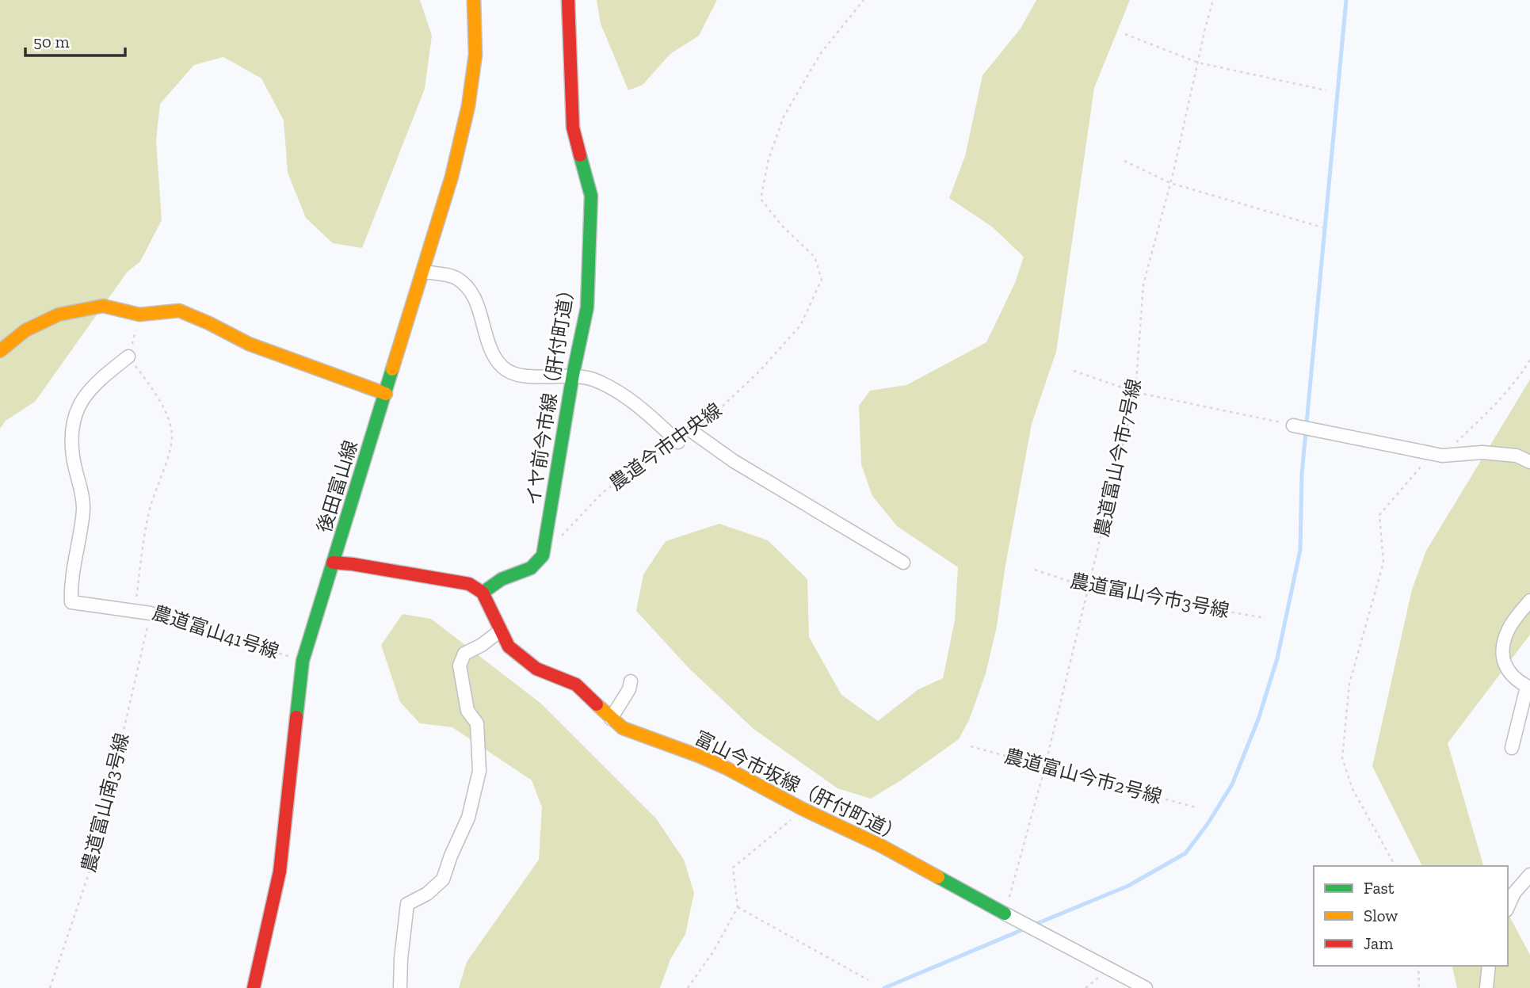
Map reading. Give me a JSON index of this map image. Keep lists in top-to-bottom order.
{
  "streets": {
    "street": ["イヤ前今市線（肝付町道）", "後田富山線", "富山今市坂線（肝付町道）"],
    "path": [
      "農道今市中央線",
      "農道富山今市7号線",
      "農道富山今市3号線",
      "農道富山41号線",
      "農道富山今市2号線",
      "農道富山南3号線"
    ]
  },
  "crossings": [
    ["イヤ前今市線（肝付町道）", "富山今市坂線（肝付町道）"],
    ["農道富山今市7号線", "農道富山今市3号線"],
    ["農道富山今市7号線", "農道富山今市2号線"],
    ["農道富山今市7号線", "富山今市坂線（肝付町道）"],
    ["後田富山線", "農道富山41号線"],
    ["農道富山41号線", "農道富山南3号線"]
  ],
  "legend": ["Fast", "Slow", "Jam"],
  "scale_bar": "50 m"
}
